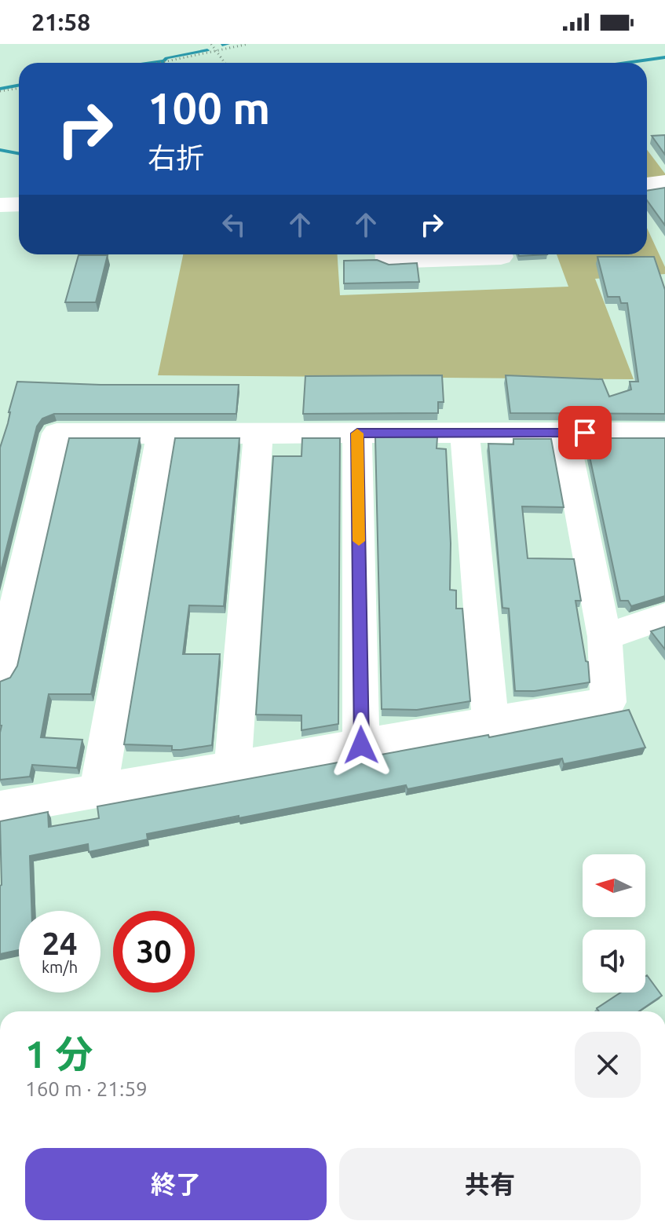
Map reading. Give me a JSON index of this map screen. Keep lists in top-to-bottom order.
{
  "north": "left",
  "page": {
    "status": "21:58",
    "turn": ["100 m", "右折"],
    "speed": "24 km/h",
    "limit": "30",
    "heading": ["1 分", "160 m · 21:59"],
    "buttons": ["終了", "共有"]
  }
}
